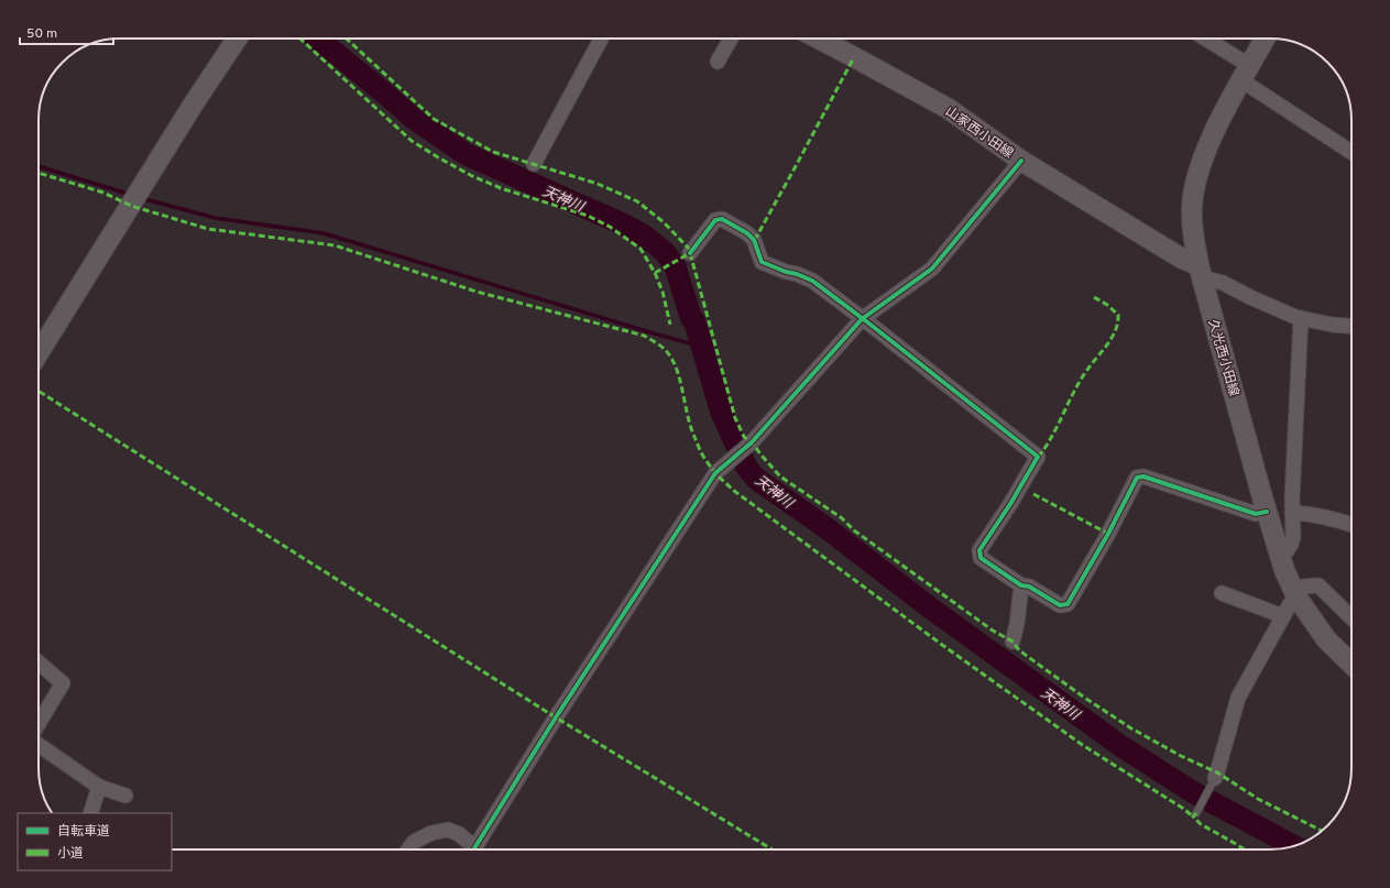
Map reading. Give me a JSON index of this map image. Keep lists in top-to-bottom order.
{
  "streets": {
    "main road": ["山家西小田線", "久光西小田線"]
  },
  "crossings": [
    ["山家西小田線", "久光西小田線"]
  ],
  "water": ["天神川"],
  "legend": ["自転車道", "小道"],
  "scale_bar": "50 m"
}
